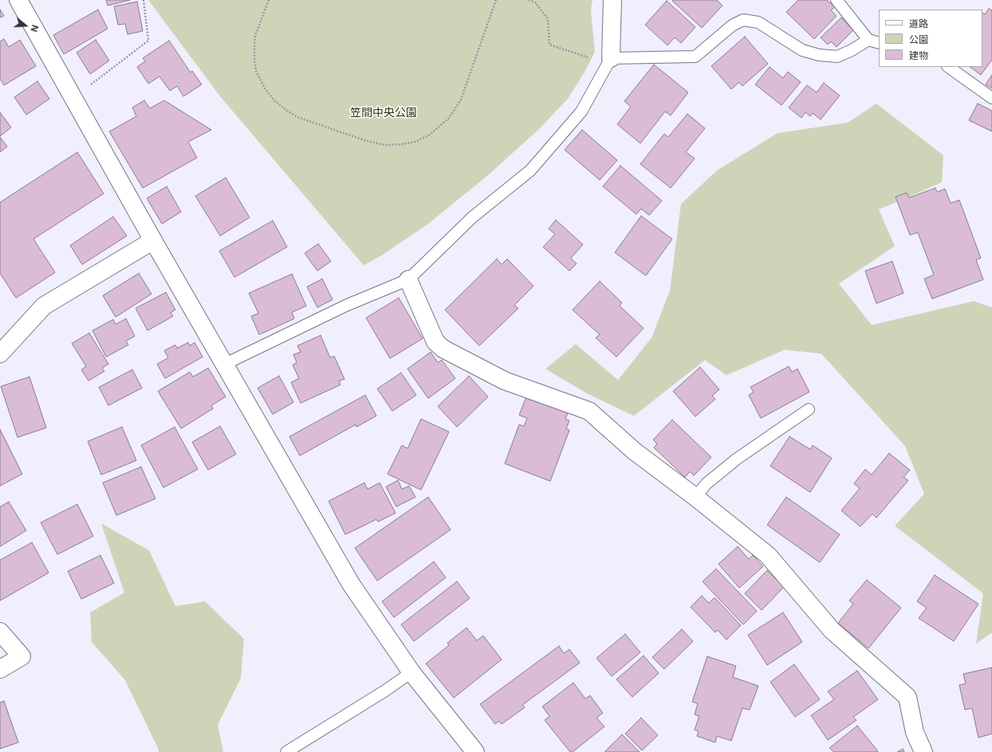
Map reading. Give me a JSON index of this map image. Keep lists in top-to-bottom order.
{
  "parks": ["笠間中央公園"],
  "legend": ["道路", "公園", "建物"],
  "north": "right"
}
